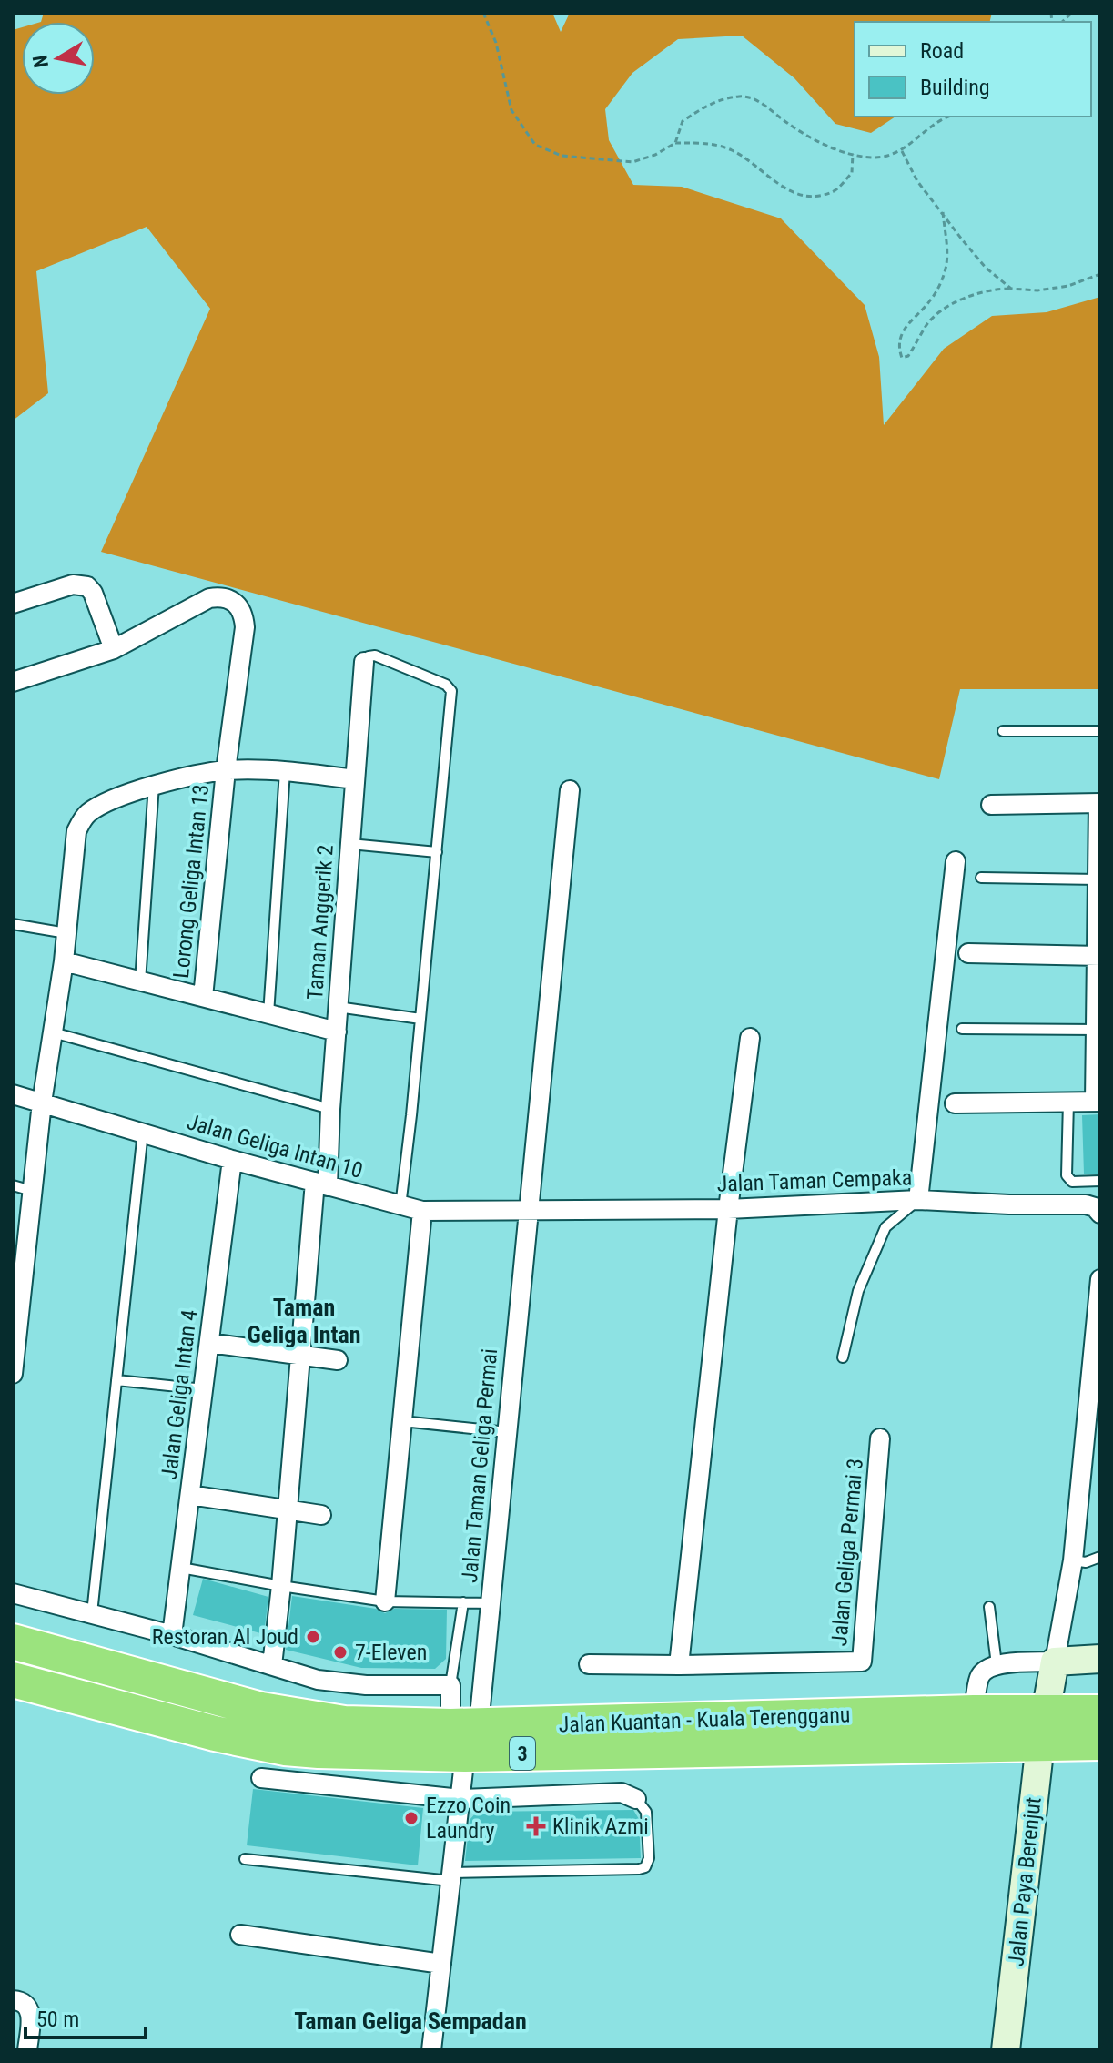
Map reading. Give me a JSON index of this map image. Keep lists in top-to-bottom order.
{
  "streets": {
    "highway": ["Jalan Kuantan - Kuala Terengganu", "3"],
    "street": [
      "Lorong Geliga Intan 13",
      "Taman Anggerik 2",
      "Jalan Geliga Intan 10",
      "Jalan Taman Cempaka",
      "Jalan Geliga Intan 4",
      "Jalan Taman Geliga Permai",
      "Jalan Geliga Permai 3",
      "Jalan Paya Berenjut"
    ]
  },
  "crossings": [
    ["Taman Anggerik 2", "Jalan Geliga Intan 10"],
    ["Jalan Geliga Intan 10", "Jalan Taman Cempaka"],
    ["Jalan Geliga Intan 10", "Jalan Geliga Intan 4"],
    ["Jalan Geliga Intan 10", "Jalan Taman Geliga Permai"],
    ["Jalan Taman Cempaka", "Jalan Taman Geliga Permai"],
    ["Jalan Taman Geliga Permai", "Jalan Kuantan - Kuala Terengganu"],
    ["Jalan Kuantan - Kuala Terengganu", "Jalan Paya Berenjut"]
  ],
  "districts": ["Taman Geliga Intan", "Taman Geliga Sempadan"],
  "places": {
    "other": ["Restoran Al Joud", "7-Eleven", "Ezzo Coin Laundry"],
    "health": ["Klinik Azmi"]
  },
  "legend": ["Road", "Building"],
  "scale_bar": "50 m",
  "north": "left"
}
